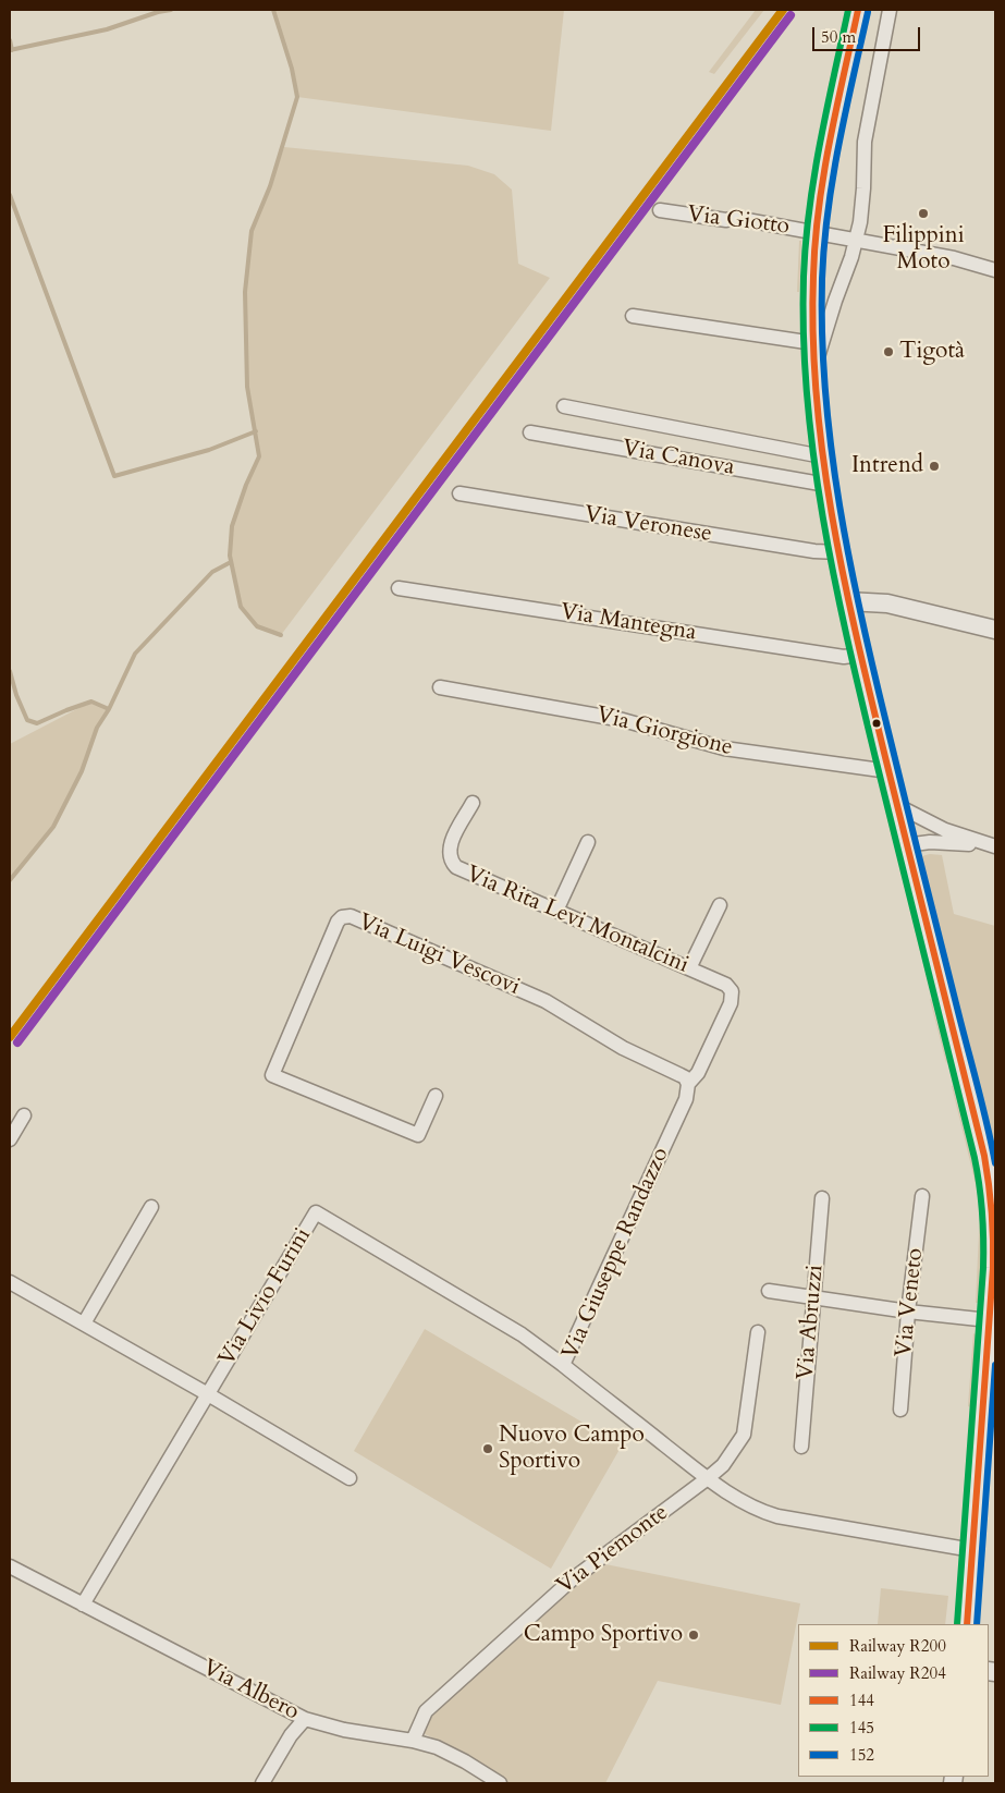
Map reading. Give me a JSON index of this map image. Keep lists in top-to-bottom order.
{
  "streets": {
    "street": [
      "Via Giotto",
      "Via Canova",
      "Via Veronese",
      "Via Mantegna",
      "Via Giorgione",
      "Via Rita Levi Montalcini",
      "Via Luigi Vescovi",
      "Via Giuseppe Randazzo",
      "Via Livio Furini",
      "Via Veneto",
      "Via Abruzzi",
      "Via Piemonte",
      "Via Albero"
    ]
  },
  "crossings": [
    ["Via Rita Levi Montalcini", "Via Giuseppe Randazzo"],
    ["Via Luigi Vescovi", "Via Giuseppe Randazzo"],
    ["Via Giuseppe Randazzo", "Via Livio Furini"],
    ["Via Giuseppe Randazzo", "Via Piemonte"],
    ["Via Livio Furini", "Via Albero"],
    ["Via Piemonte", "Via Albero"]
  ],
  "places": [
    "Filippini Moto",
    "Tigotà",
    "Intrend",
    "Nuovo Campo Sportivo",
    "Campo Sportivo"
  ],
  "lines": [
    "rail line R200",
    "transit line 144",
    "transit line 145",
    "transit line 152",
    "rail line R204"
  ],
  "legend": [
    "Railway R200",
    "Railway R204",
    "144",
    "145",
    "152"
  ],
  "scale_bar": "50 m"
}
